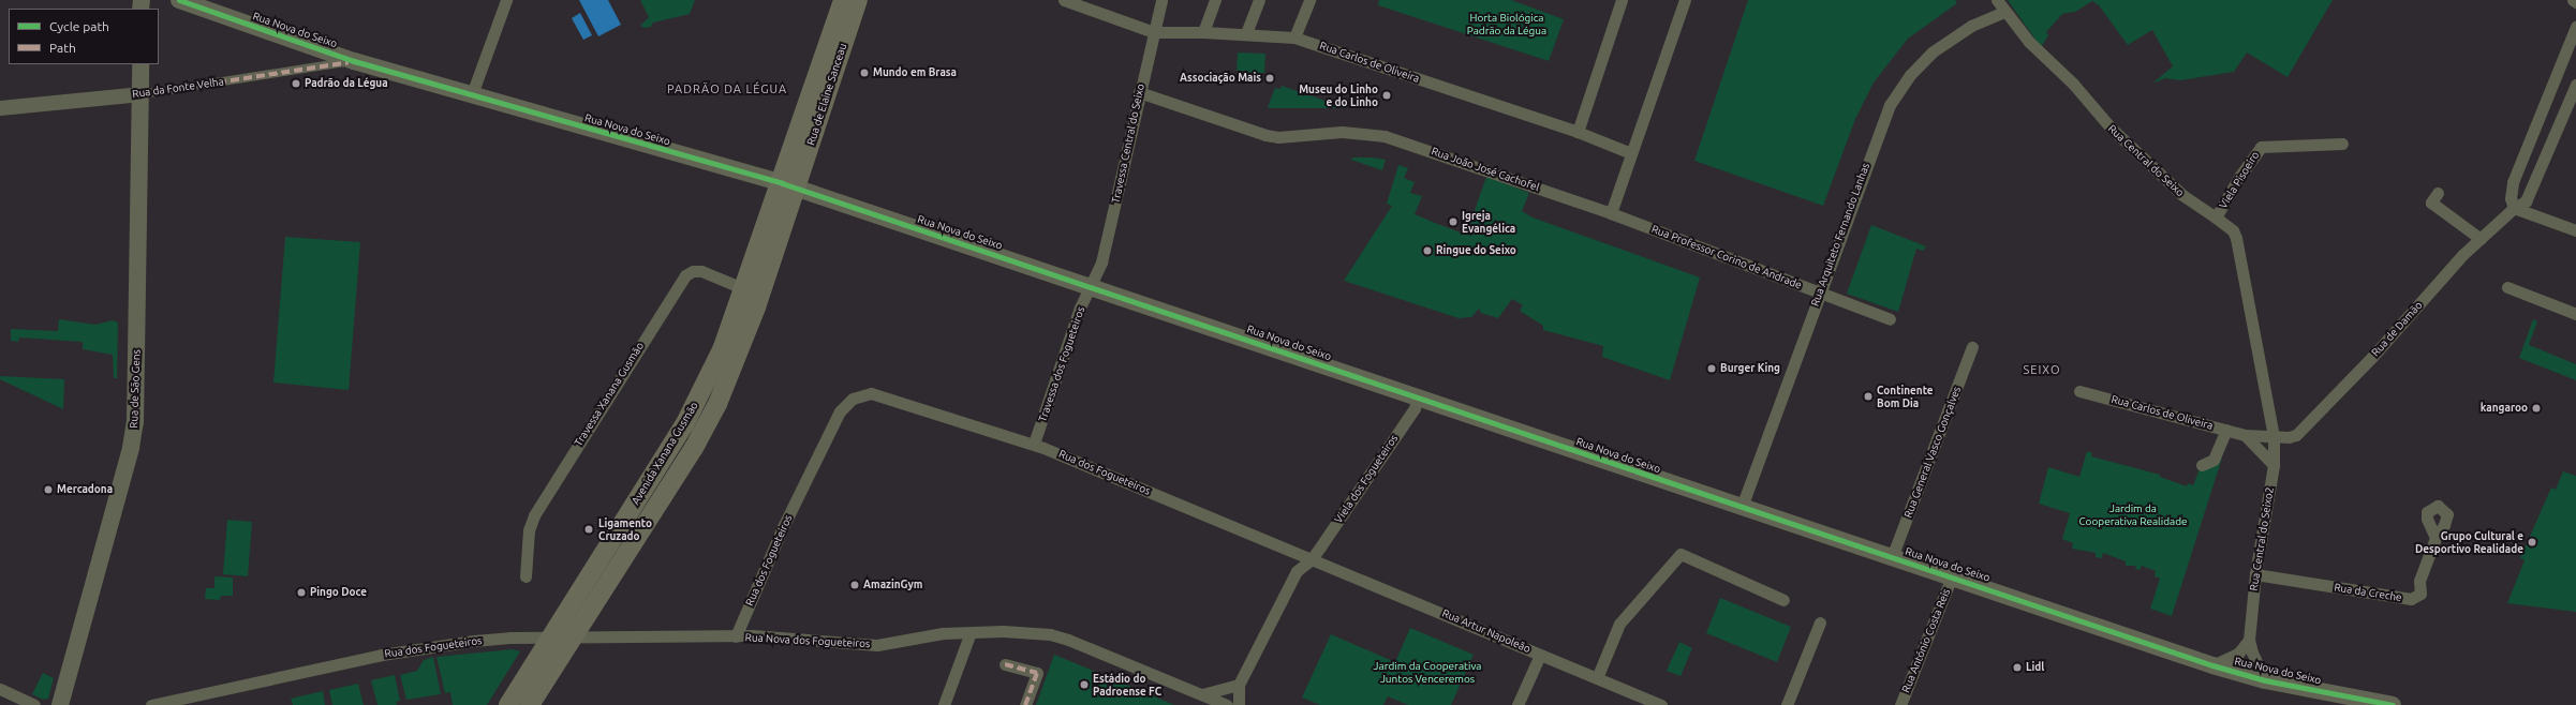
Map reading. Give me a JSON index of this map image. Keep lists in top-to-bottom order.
{
  "streets": {
    "main road": [
      "Rua Nova do Seixo",
      "Rua de Elaine Sanceau",
      "Rua de São Gens",
      "Avenida Xanana Gusmão"
    ],
    "street": [
      "Rua Carlos de Oliveira",
      "Rua da Fonte Velha",
      "Travessa Central do Seixo",
      "Rua Central do Seixo",
      "Rua João José Cachofel",
      "Viela Pisoeiro",
      "Rua Arquiteto Fernando Lanhas",
      "Rua Professor Corino de Andrade",
      "Rua de Damão",
      "Travessa dos Fogueteiros",
      "Travessa Xanana Gusmão",
      "Rua General Vasco Gonçalves",
      "Rua dos Fogueteiros",
      "Viela dos Fogueteiros",
      "Rua Central do Seixo2",
      "Rua da Creche",
      "Rua Artur Napoleão",
      "Rua Nova dos Fogueteiros",
      "Rua António Costa Reis"
    ]
  },
  "crossings": [
    ["Rua Nova do Seixo", "Rua da Fonte Velha"],
    ["Rua Nova do Seixo", "Rua de Elaine Sanceau"],
    ["Rua Nova do Seixo", "Travessa Central do Seixo"],
    ["Rua Nova do Seixo", "Rua Arquiteto Fernando Lanhas"],
    ["Rua Nova do Seixo", "Travessa dos Fogueteiros"],
    ["Rua Nova do Seixo", "Rua General Vasco Gonçalves"],
    ["Rua Nova do Seixo", "Avenida Xanana Gusmão"],
    ["Rua Nova do Seixo", "Viela dos Fogueteiros"],
    ["Rua Nova do Seixo", "Rua Central do Seixo2"],
    ["Rua Nova do Seixo", "Rua António Costa Reis"],
    ["Rua Carlos de Oliveira", "Travessa Central do Seixo"],
    ["Rua Carlos de Oliveira", "Rua Central do Seixo"],
    ["Rua Carlos de Oliveira", "Rua de Damão"],
    ["Rua Carlos de Oliveira", "Rua Central do Seixo2"],
    ["Rua da Fonte Velha", "Rua de São Gens"],
    ["Rua de Elaine Sanceau", "Avenida Xanana Gusmão"],
    ["Travessa Central do Seixo", "Rua João José Cachofel"],
    ["Travessa Central do Seixo", "Travessa dos Fogueteiros"],
    ["Rua Central do Seixo", "Viela Pisoeiro"],
    ["Rua Central do Seixo", "Rua Arquiteto Fernando Lanhas"],
    ["Rua Central do Seixo", "Rua de Damão"],
    ["Rua Central do Seixo", "Rua Central do Seixo2"],
    ["Rua João José Cachofel", "Rua Professor Corino de Andrade"],
    ["Rua Arquiteto Fernando Lanhas", "Rua Professor Corino de Andrade"],
    ["Rua de Damão", "Rua Central do Seixo2"],
    ["Travessa dos Fogueteiros", "Rua dos Fogueteiros"],
    ["Travessa Xanana Gusmão", "Avenida Xanana Gusmão"],
    ["Avenida Xanana Gusmão", "Rua dos Fogueteiros"],
    ["Rua dos Fogueteiros", "Viela dos Fogueteiros"],
    ["Rua dos Fogueteiros", "Rua Artur Napoleão"],
    ["Rua dos Fogueteiros", "Rua Nova dos Fogueteiros"],
    ["Viela dos Fogueteiros", "Rua Artur Napoleão"],
    ["Rua Central do Seixo2", "Rua da Creche"]
  ],
  "districts": ["PADRÃO DA LÉGUA", "SEIXO"],
  "parks": ["Horta Biológica Padrão da Légua", "Jardim da Cooperativa Realidade", "Jardim da Cooperativa Juntos Venceremos"],
  "places": [
    "Mundo em Brasa",
    "Associação Mais",
    "Padrão da Légua",
    "Museu do Linho e do Linho",
    "Igreja Evangélica",
    "Ringue do Seixo",
    "Burger King",
    "Continente Bom Dia",
    "kangaroo",
    "Mercadona",
    "Ligamento Cruzado",
    "Grupo Cultural e Desportivo Realidade",
    "AmazinGym",
    "Pingo Doce",
    "Lidl",
    "Estádio do Padroense FC"
  ],
  "legend": ["Cycle path", "Path"]
}
